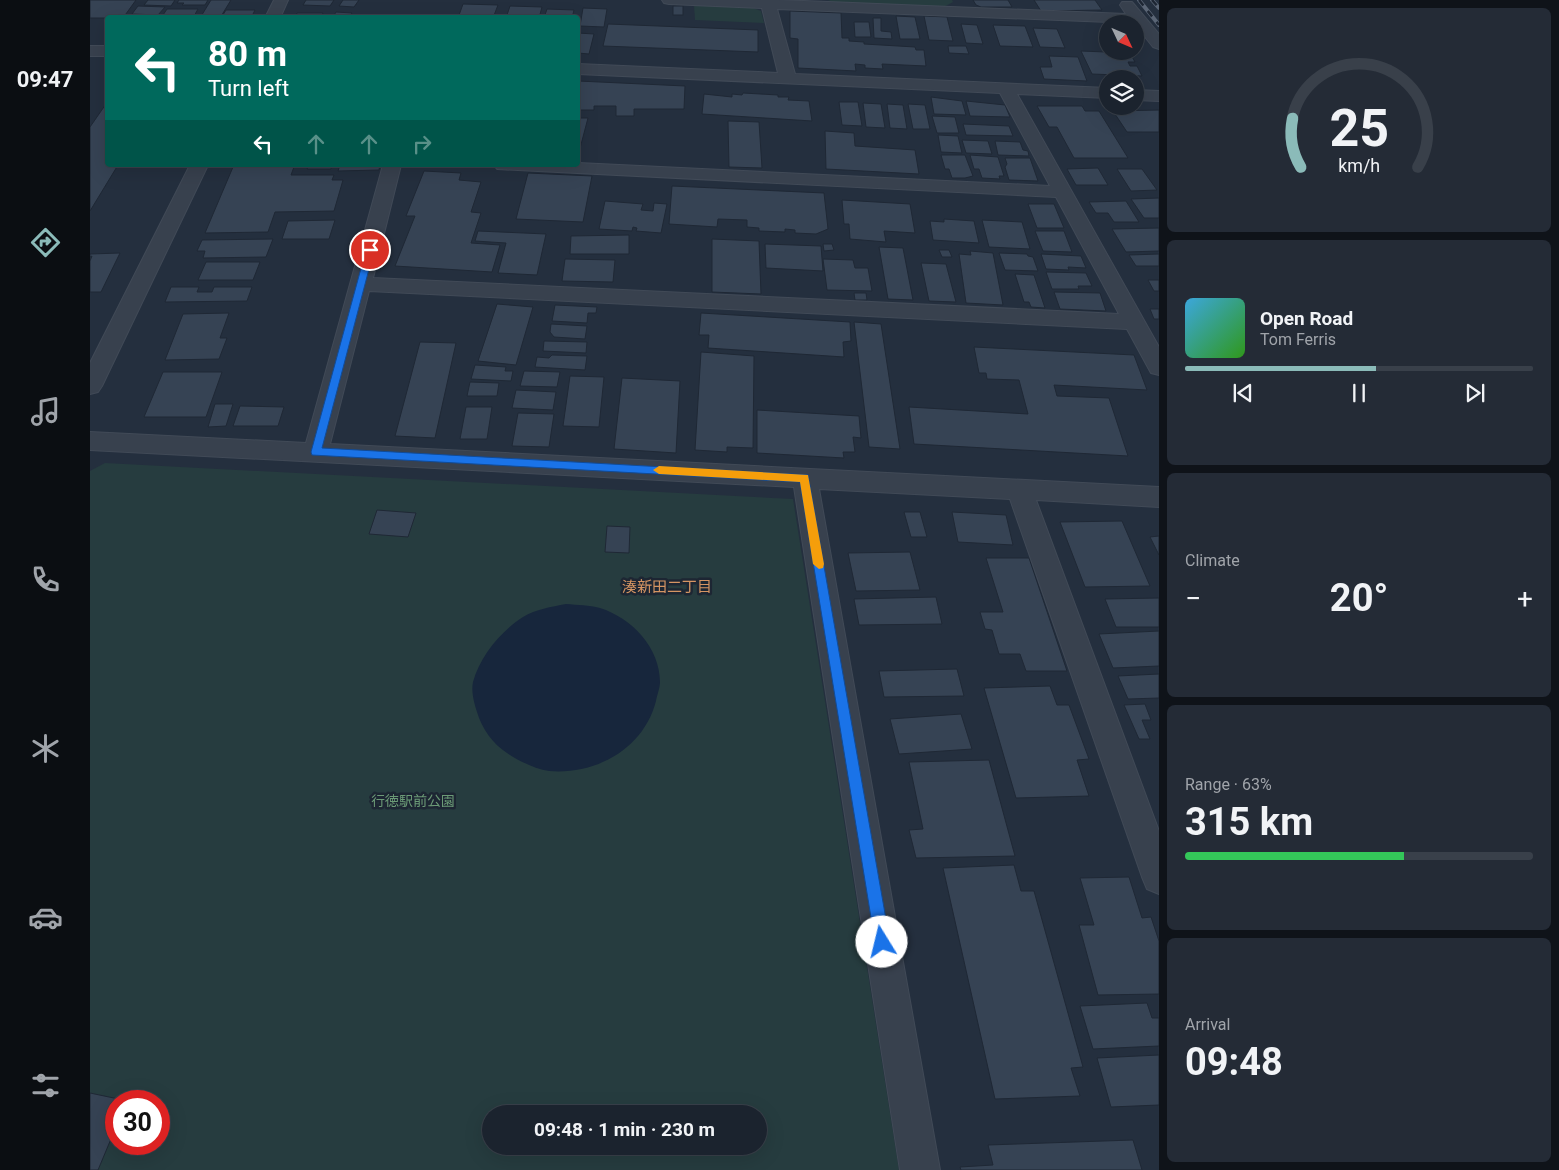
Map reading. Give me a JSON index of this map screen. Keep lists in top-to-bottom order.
{
  "districts": ["湊新田二丁目"],
  "parks": ["行徳駅前公園"],
  "north": "bottom right",
  "page": {
    "tabs": "09:47",
    "turn": ["80 m", "Turn left"],
    "song": ["Open Road", "Tom Ferris"],
    "tile": [
      "Climate",
      ["Range · 63%", "315 km"],
      ["Arrival", "09:48"]
    ],
    "heat": ["−", "20°", "+"],
    "limit": "30",
    "trip": "09:48 · 1 min · 230 m",
    "gauge": ["25", "km/h"]
  }
}
